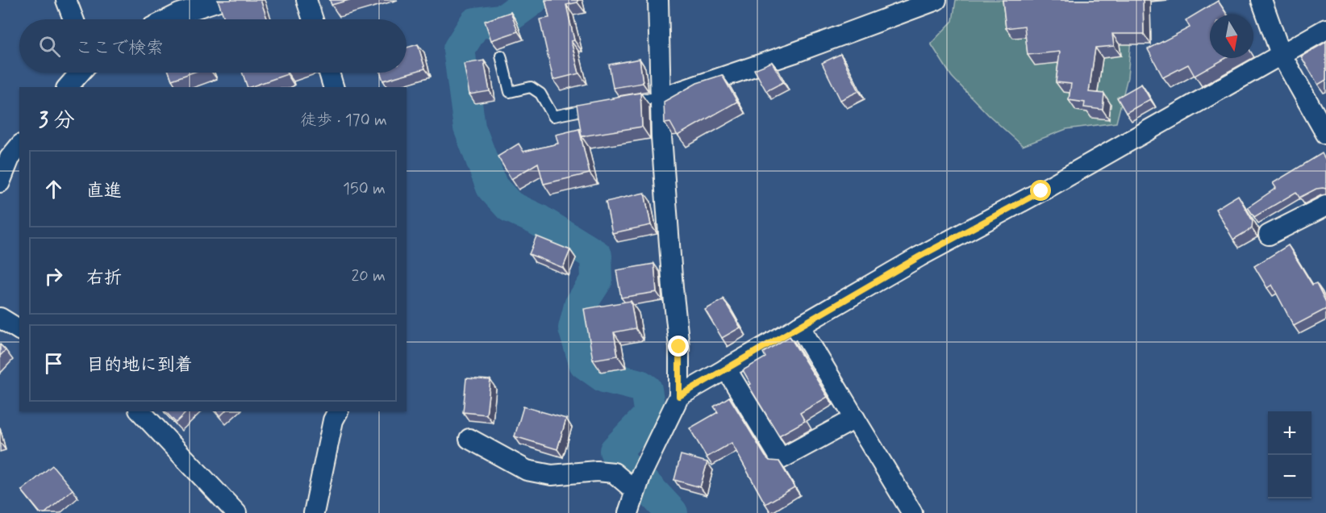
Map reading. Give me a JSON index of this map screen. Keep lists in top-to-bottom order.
{
  "north": "bottom",
  "page": {
    "search": "ここで検索",
    "heading": ["3 分", "徒歩 · 170 m"],
    "list": [
      ["直進", "150 m"],
      ["右折", "20 m"],
      "目的地に到着"
    ],
    "map_buttons": ["+", "−"]
  }
}
